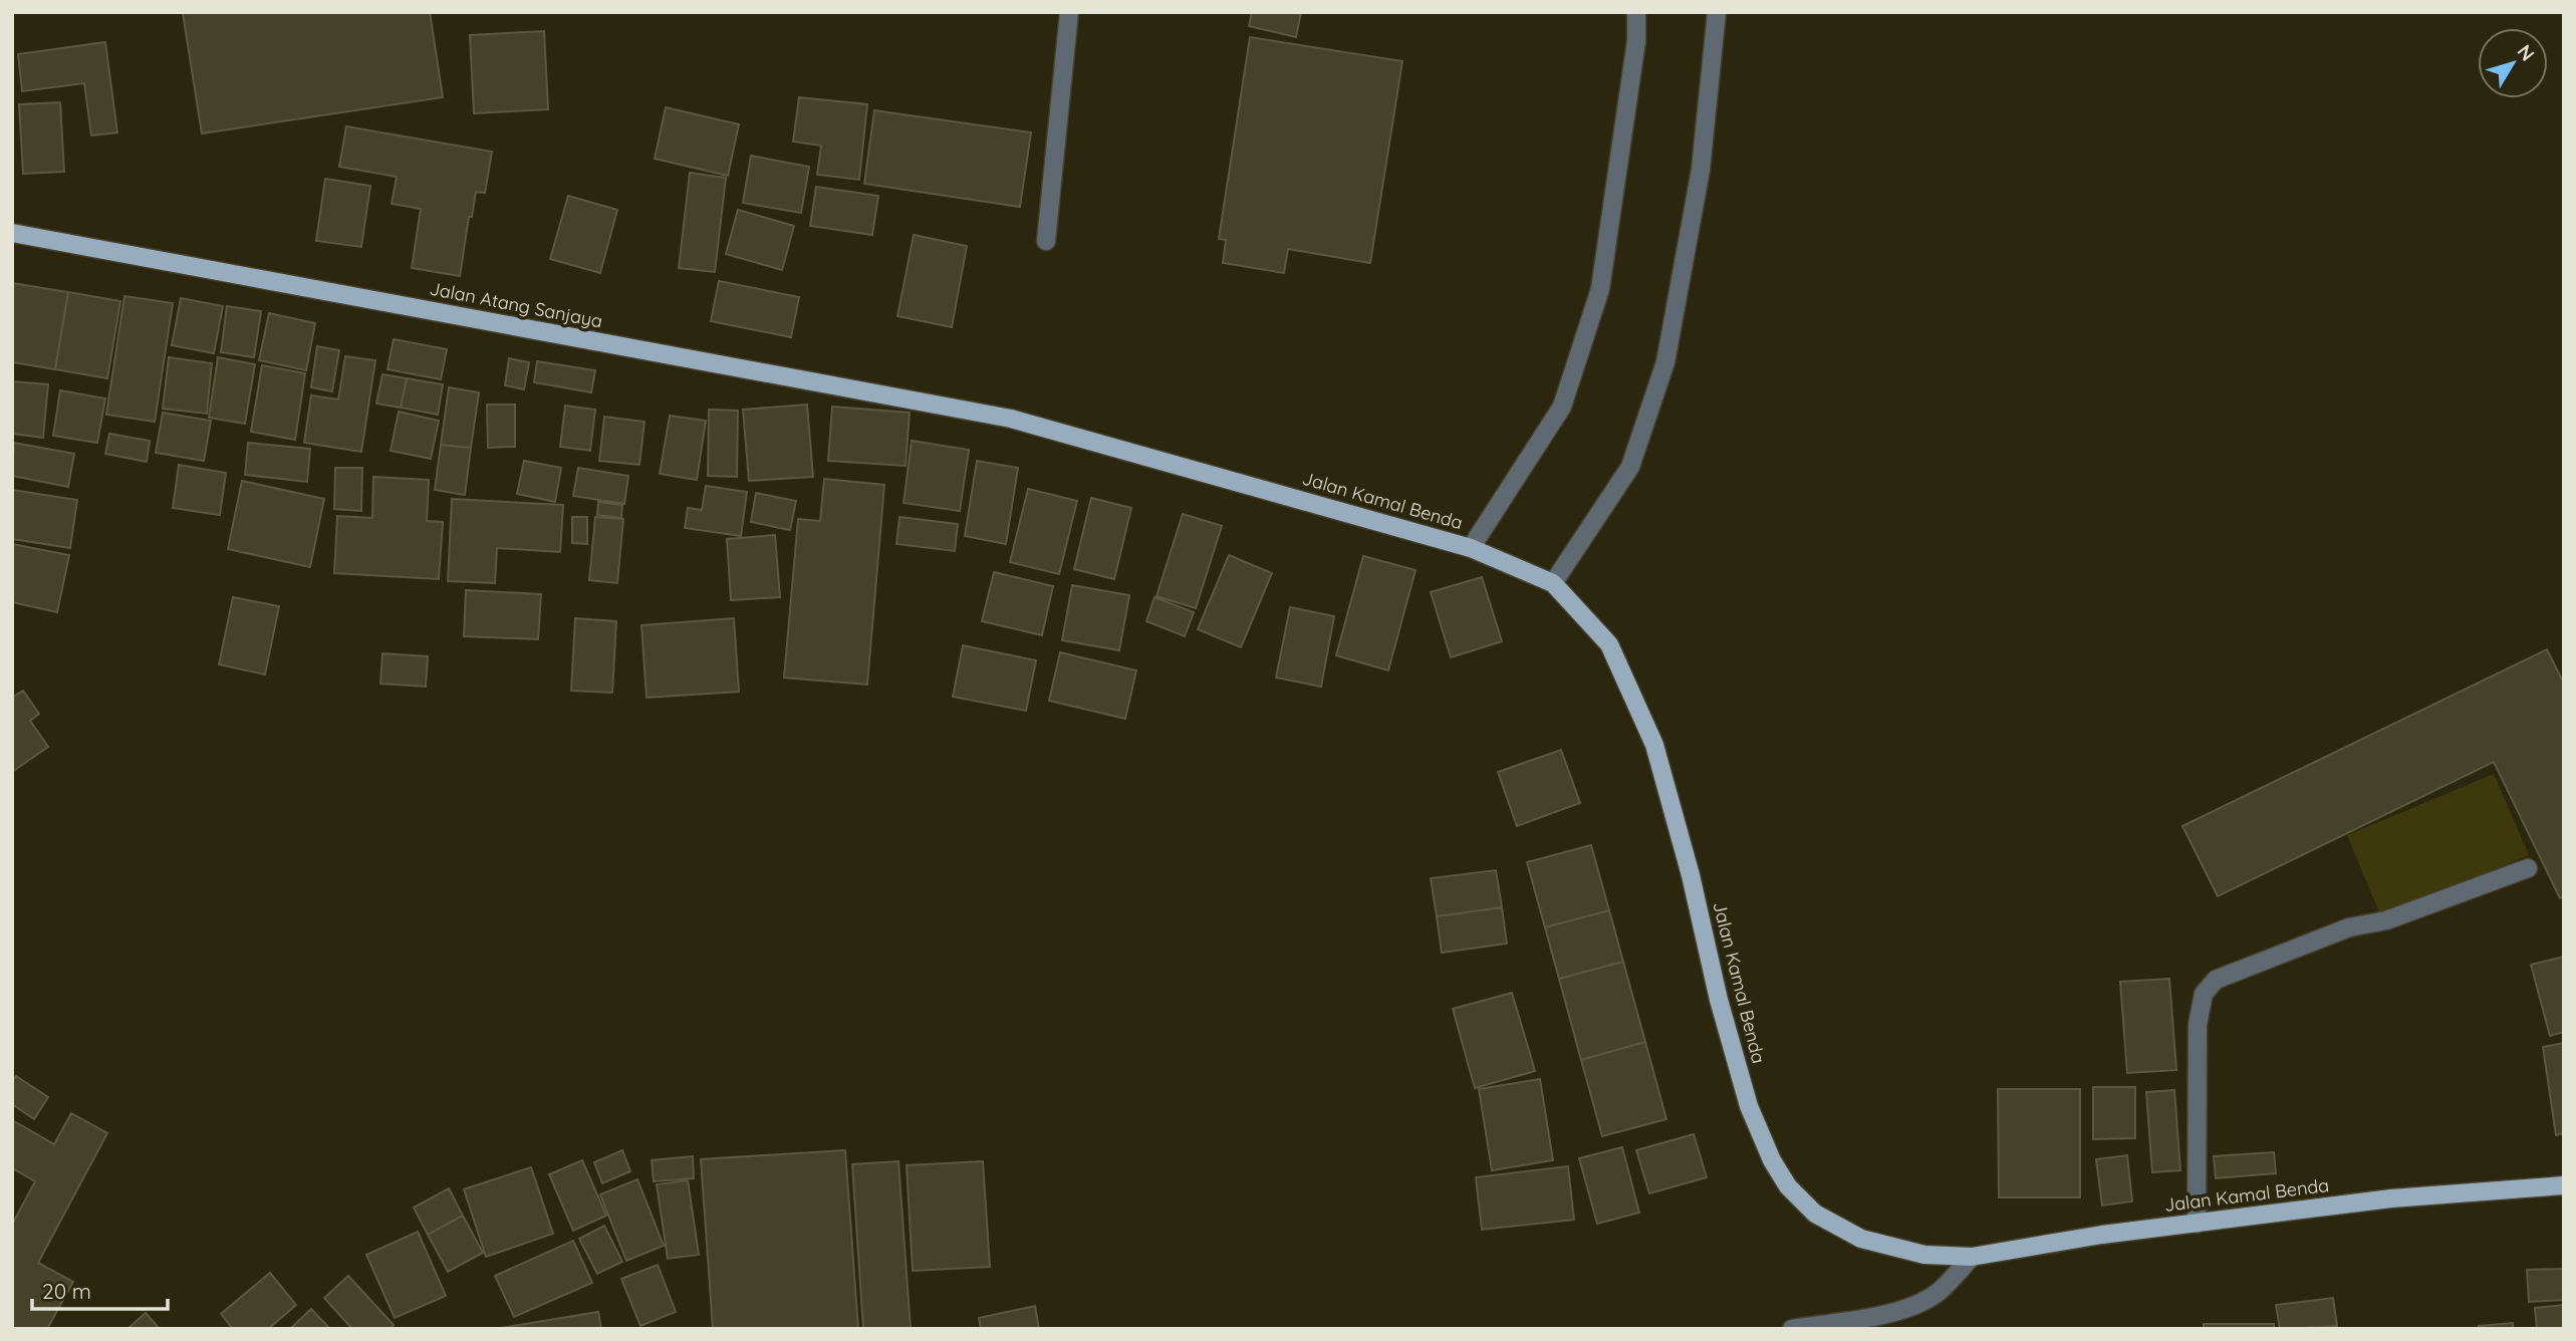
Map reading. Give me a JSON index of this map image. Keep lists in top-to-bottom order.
{
  "streets": {
    "main road": ["Jalan Atang Sanjaya", "Jalan Kamal Benda"]
  },
  "crossings": [
    ["Jalan Atang Sanjaya", "Jalan Kamal Benda"]
  ],
  "scale_bar": "20 m",
  "north": "top right"
}
